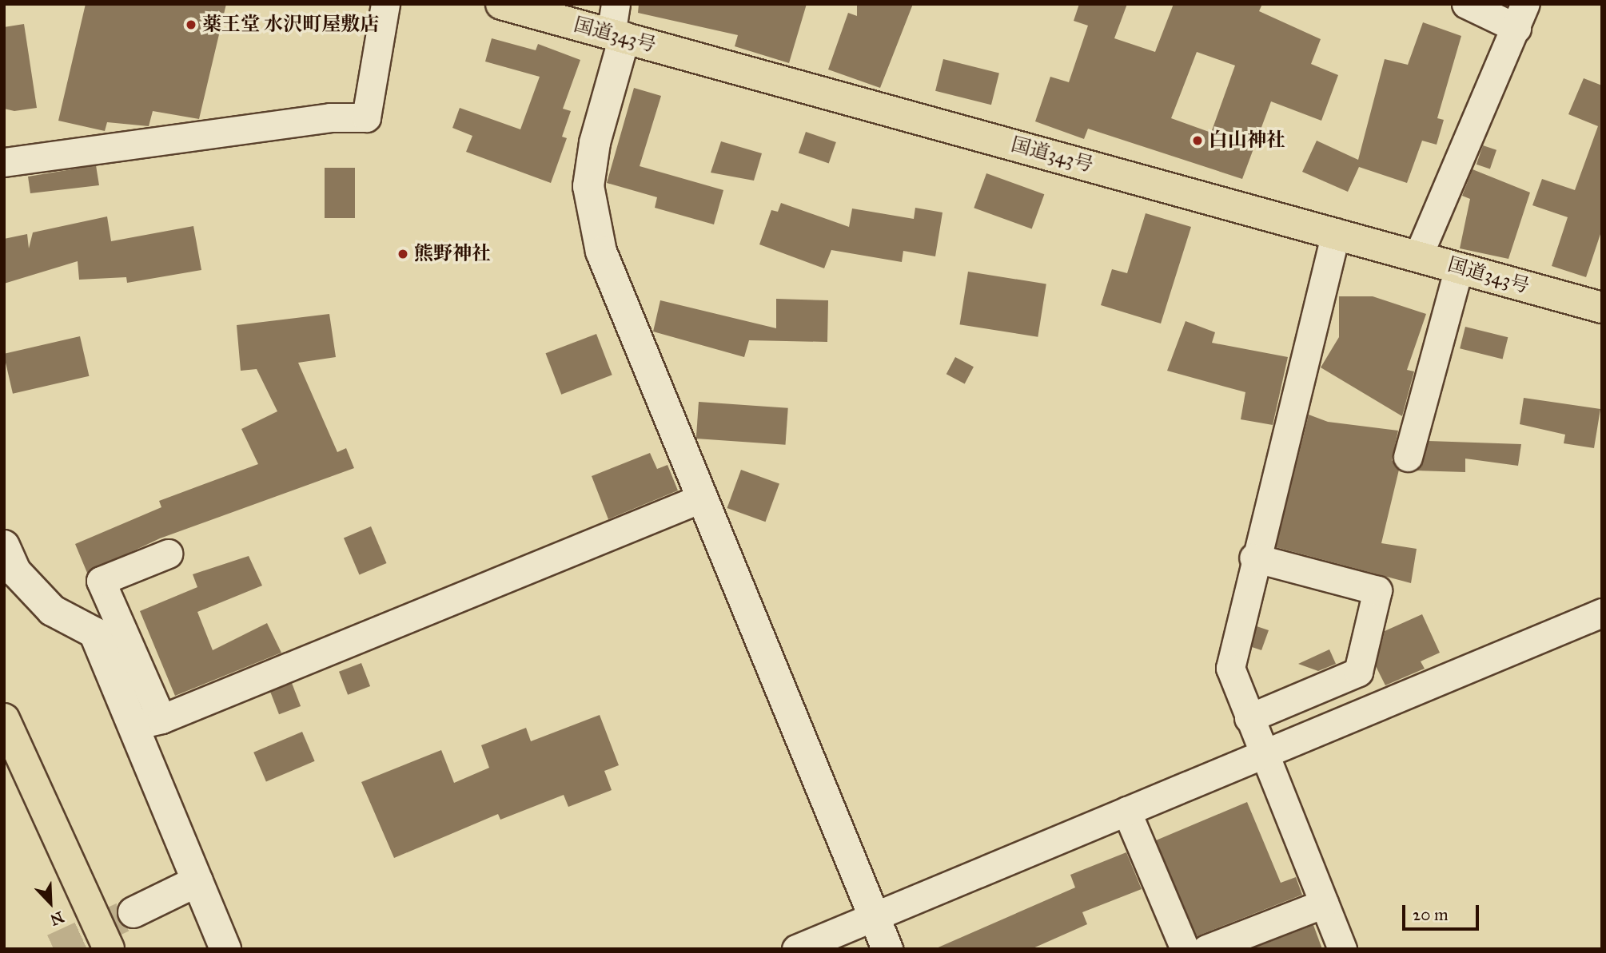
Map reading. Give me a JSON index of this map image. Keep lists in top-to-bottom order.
{
  "streets": {
    "highway": ["国道343号"]
  },
  "places": ["薬王堂 水沢町屋敷店", "白山神社", "熊野神社"],
  "scale_bar": "20 m",
  "north": "bottom right"
}
